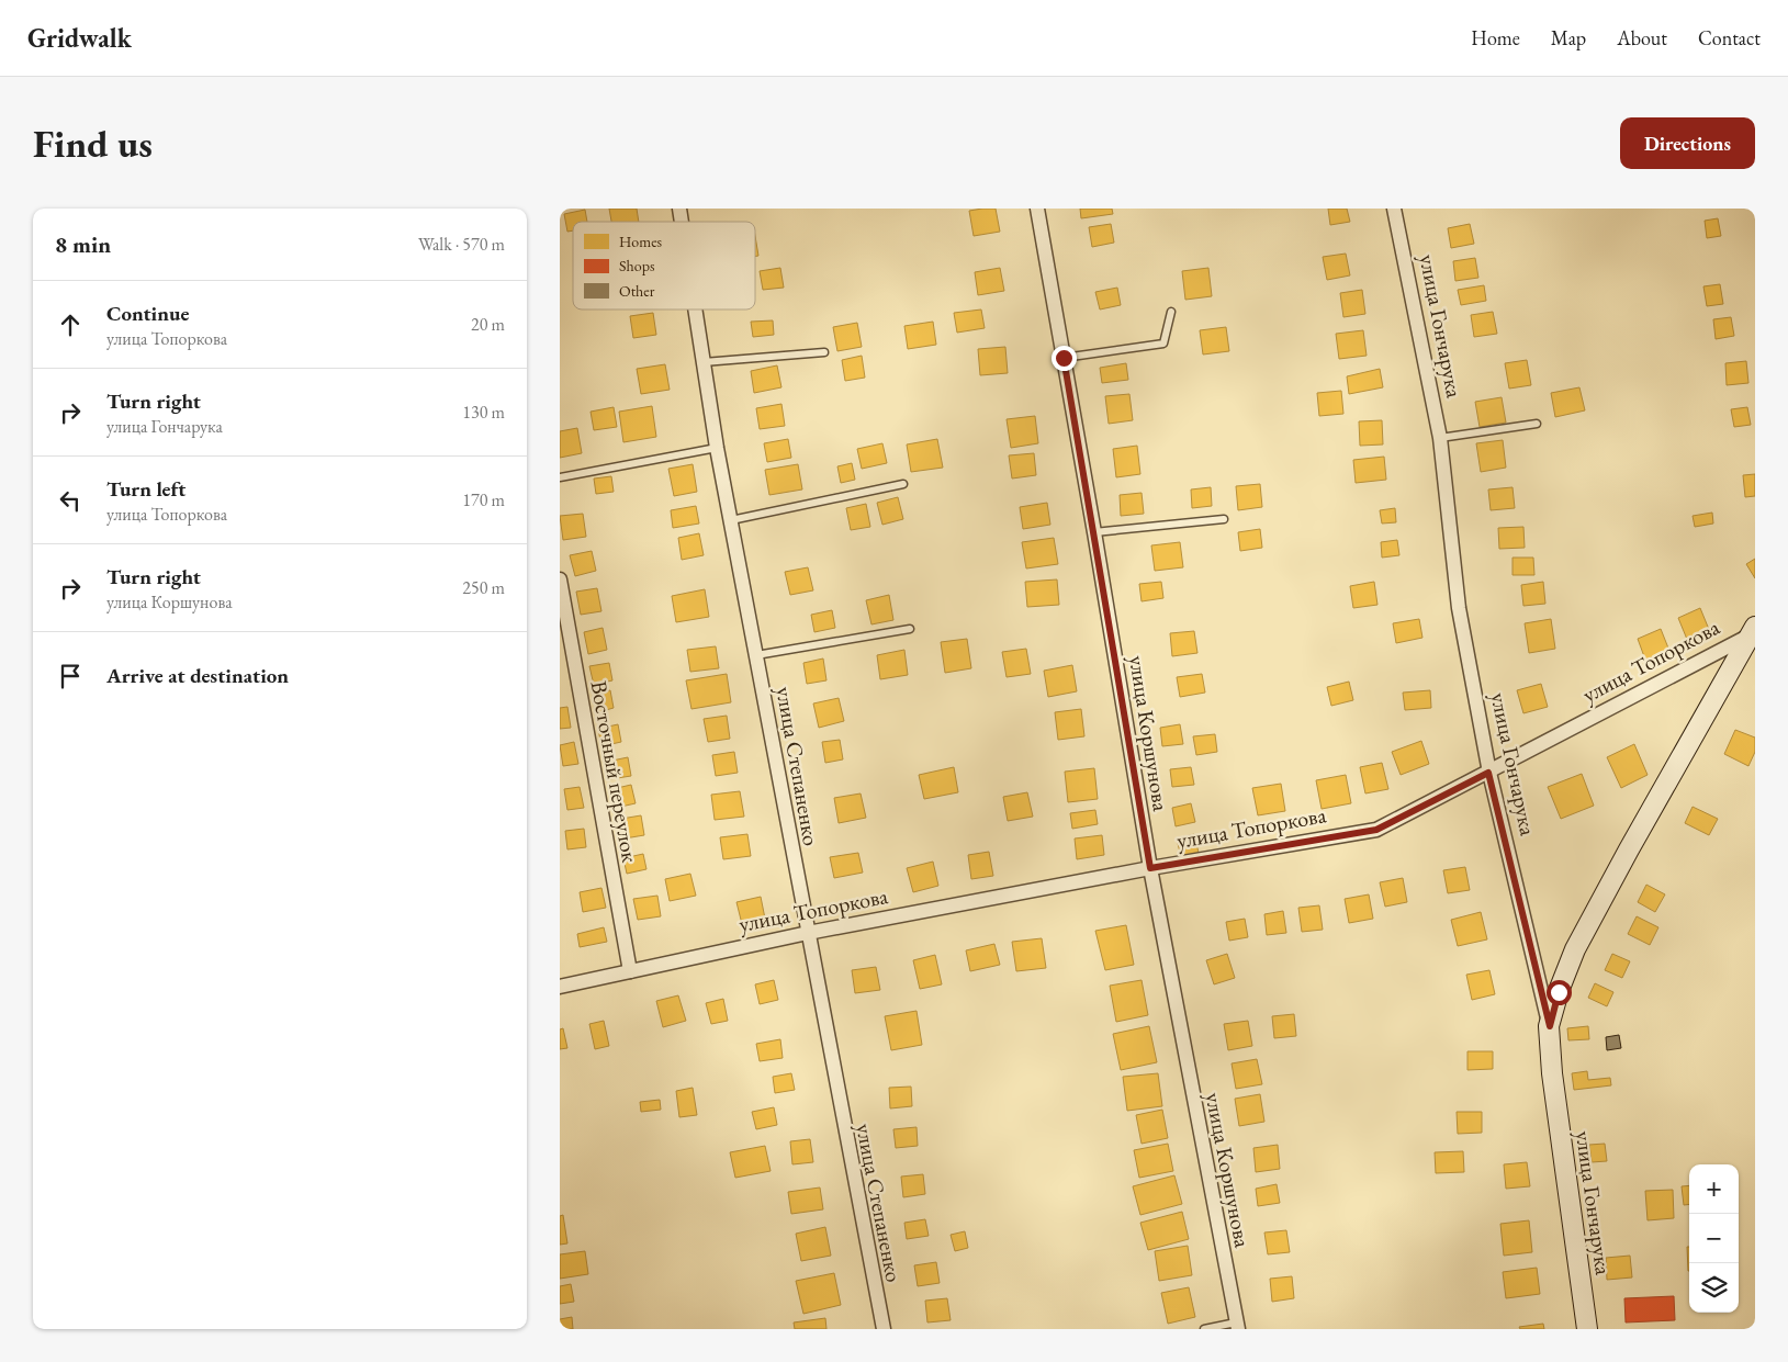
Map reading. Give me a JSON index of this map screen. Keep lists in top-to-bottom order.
{
  "streets": {
    "street": [
      "улица Гончарука",
      "улица Топоркова",
      "улица Коршунова",
      "улица Степаненко",
      "Восточный переулок"
    ]
  },
  "crossings": [
    ["улица Гончарука", "улица Топоркова"],
    ["улица Топоркова", "улица Коршунова"],
    ["улица Топоркова", "улица Степаненко"],
    ["улица Топоркова", "Восточный переулок"]
  ],
  "legend": ["Homes", "Shops", "Other"],
  "page": {
    "header": "Gridwalk",
    "nav": [
      "Home",
      "Map",
      "About",
      "Contact"
    ],
    "buttons": "Directions",
    "title": "Find us",
    "heading": ["8 min", "Walk · 570 m"],
    "list": [
      ["Continue", "улица Топоркова", "20 m"],
      ["Turn right", "улица Гончарука", "130 m"],
      ["Turn left", "улица Топоркова", "170 m"],
      ["Turn right", "улица Коршунова", "250 m"],
      "Arrive at destination"
    ],
    "map_buttons": ["+", "−"]
  }
}
